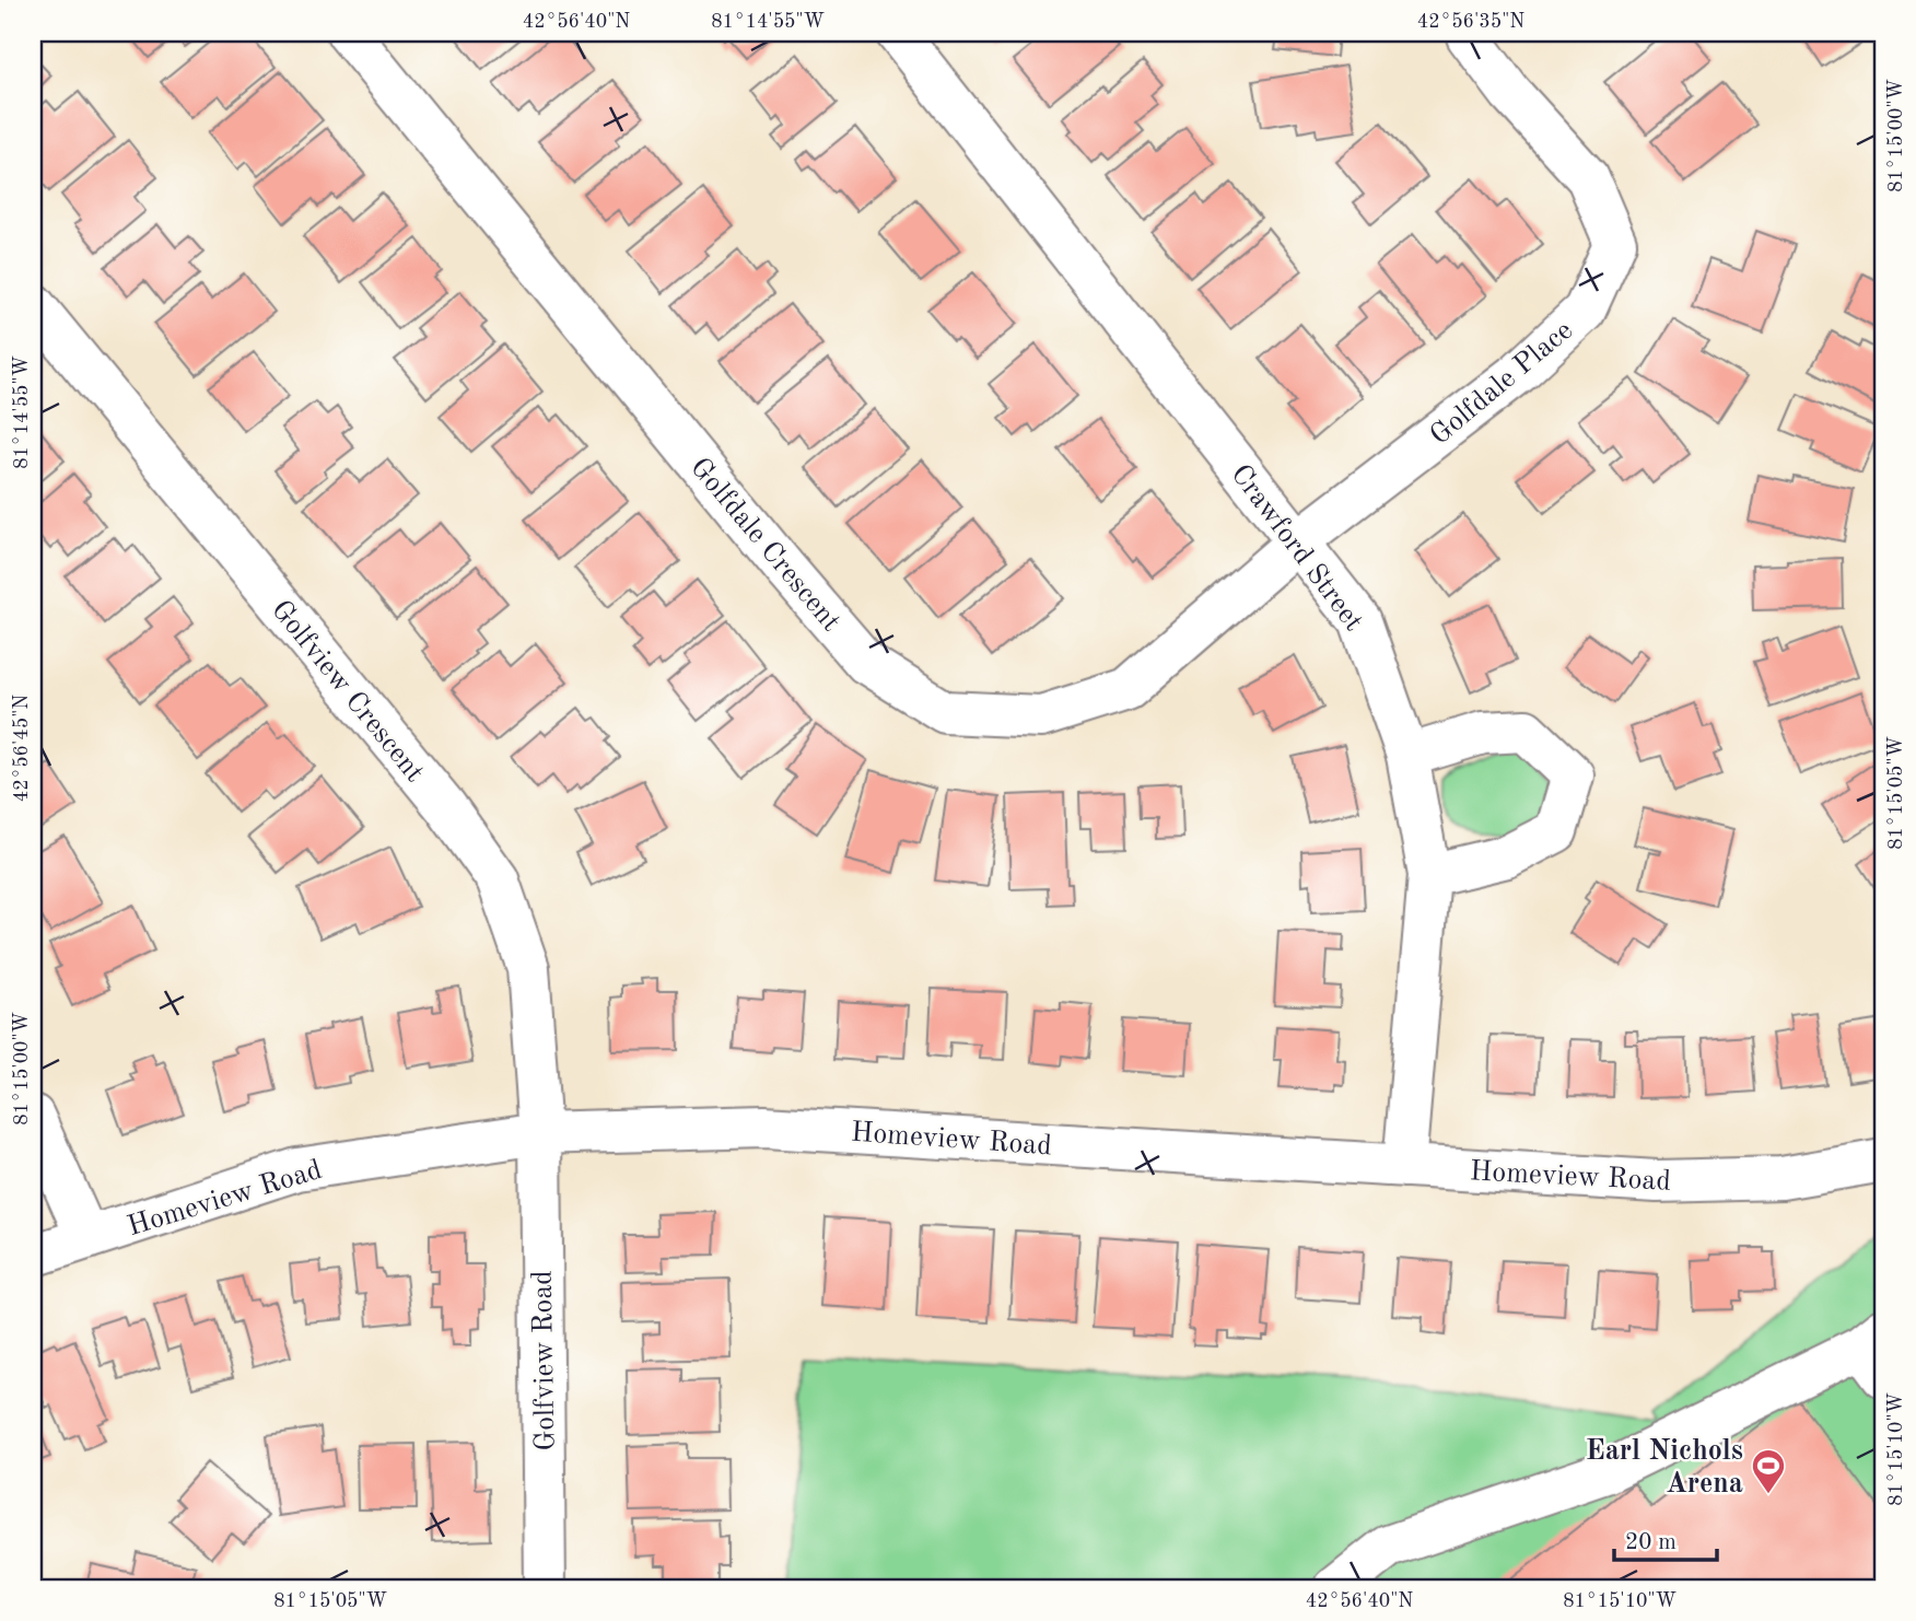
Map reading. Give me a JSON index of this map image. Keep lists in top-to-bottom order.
{
  "streets": {
    "street": [
      "Golfdale Place",
      "Golfdale Crescent",
      "Crawford Street",
      "Golfview Crescent",
      "Homeview Road",
      "Golfview Road"
    ]
  },
  "crossings": [
    ["Golfdale Place", "Golfdale Crescent"],
    ["Golfdale Place", "Crawford Street"],
    ["Golfdale Crescent", "Crawford Street"],
    ["Crawford Street", "Homeview Road"],
    ["Golfview Crescent", "Homeview Road"],
    ["Golfview Crescent", "Golfview Road"],
    ["Homeview Road", "Golfview Road"]
  ],
  "places": {
    "sports": ["Earl Nichols Arena"]
  },
  "scale_bar": "20 m",
  "coordinates": [
    "42°56'40\"N",
    "81°14'55\"W",
    "42°56'35\"N",
    "81°15'00\"W",
    "42°56'45\"N",
    "81°15'05\"W",
    "81°15'10\"W"
  ]
}
